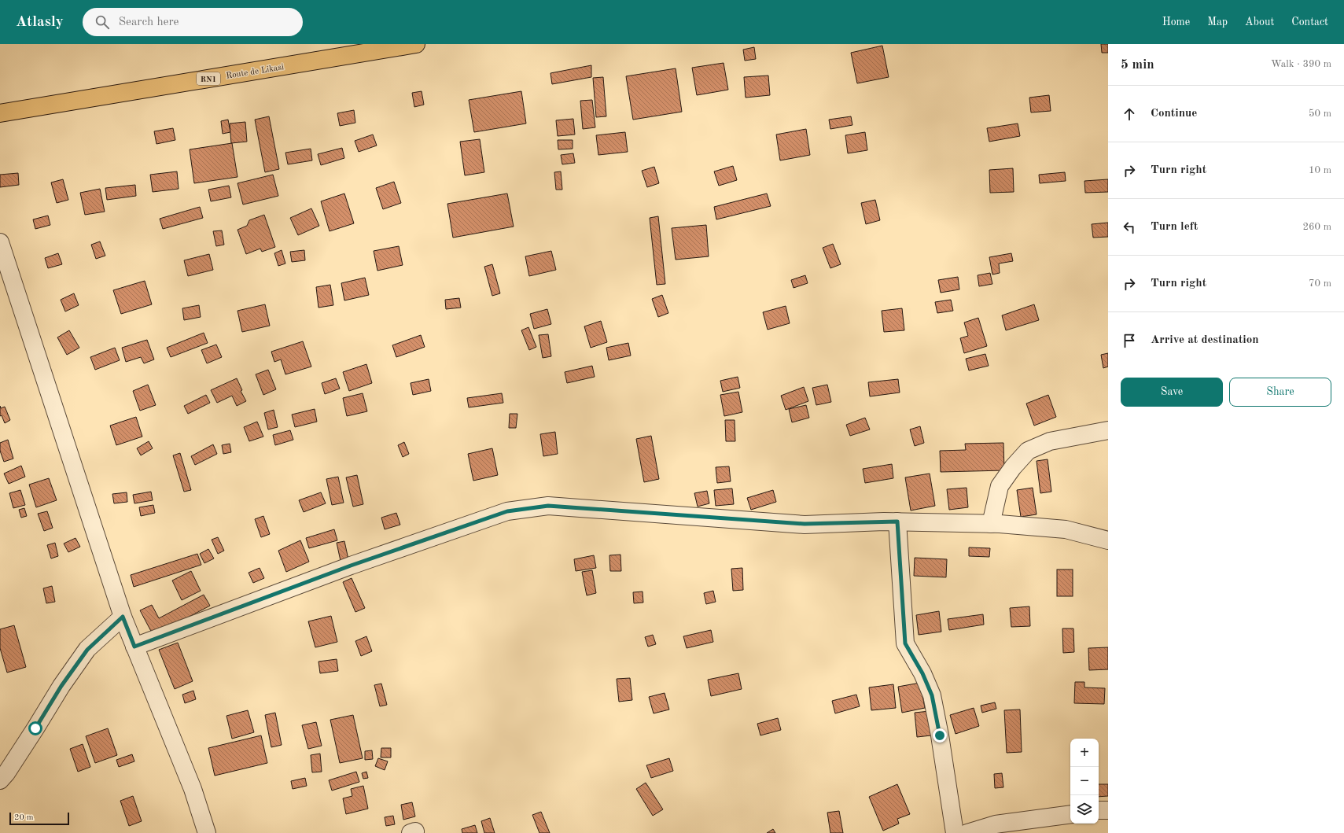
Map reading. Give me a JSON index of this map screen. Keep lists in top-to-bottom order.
{
  "streets": {
    "highway": ["Route de Likasi", "RN1"]
  },
  "scale_bar": "20 m",
  "page": {
    "header": "Atlasly",
    "search": "Search here",
    "nav": [
      "Home",
      "Map",
      "About",
      "Contact"
    ],
    "heading": ["5 min", "Walk · 390 m"],
    "list": [
      ["Continue", "50 m"],
      ["Turn right", "10 m"],
      ["Turn left", "260 m"],
      ["Turn right", "70 m"],
      "Arrive at destination"
    ],
    "buttons": ["Save", "Share"],
    "map_buttons": ["+", "−"],
    "scale": "20 m"
  }
}
